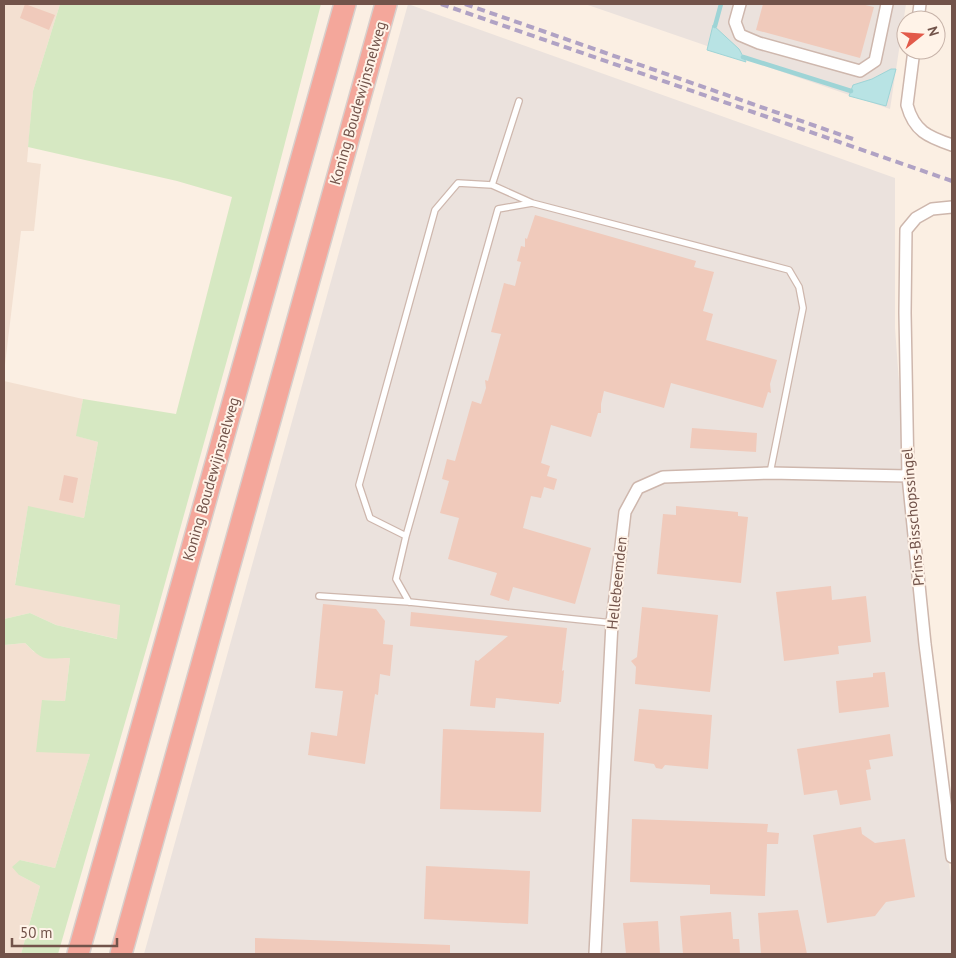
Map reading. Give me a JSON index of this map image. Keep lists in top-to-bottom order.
{
  "streets": {
    "highway": ["Koning Boudewijnsnelweg"],
    "street": ["Prins-Bisschopssingel", "Hellebeemden"]
  },
  "crossings": [
    ["Prins-Bisschopssingel", "Hellebeemden"]
  ],
  "scale_bar": "50 m",
  "north": "right"
}
